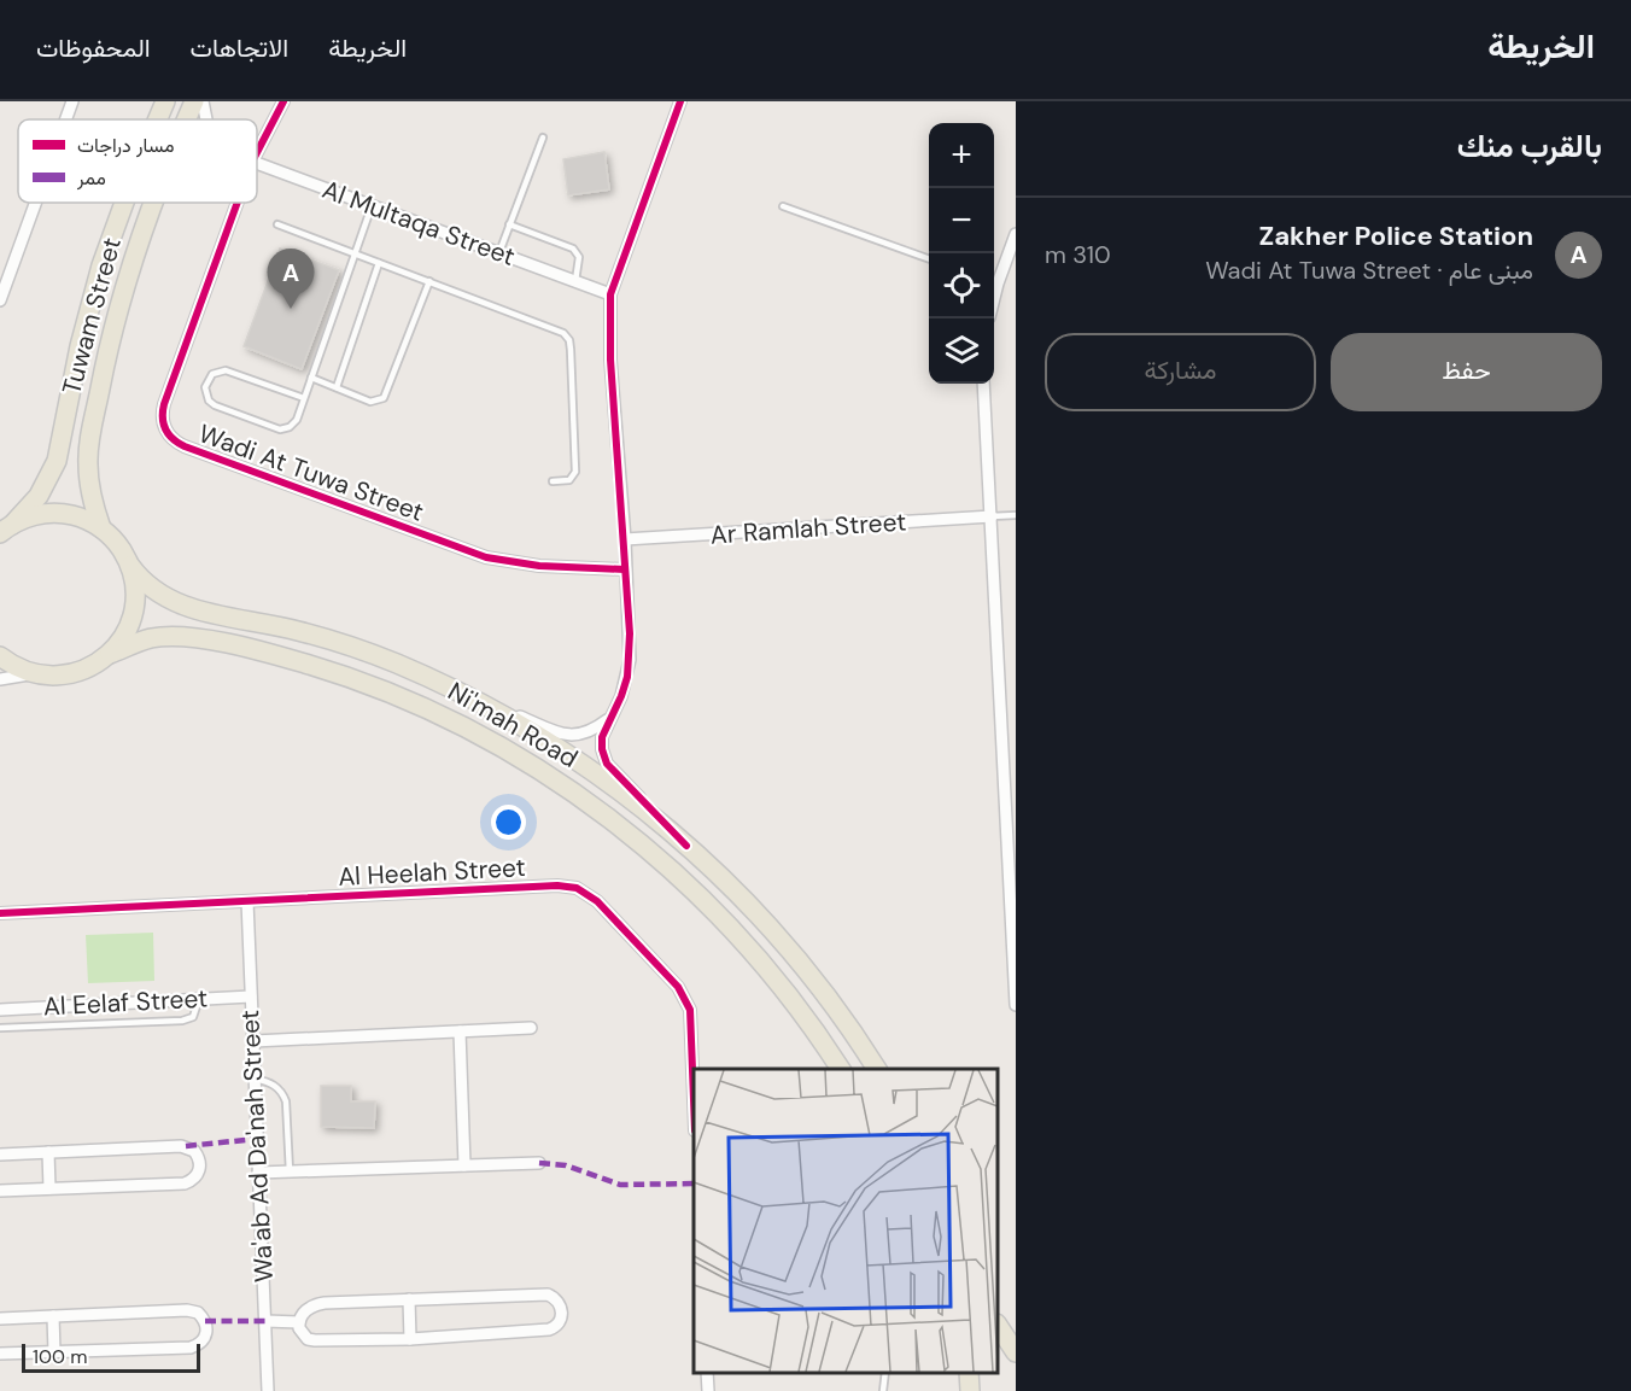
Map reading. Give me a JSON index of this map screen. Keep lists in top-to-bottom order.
{
  "streets": {
    "main road": ["Tuwam Street", "Ni'mah Road"],
    "street": [
      "Al Multaqa Street",
      "Wadi At Tuwa Street",
      "Ar Ramlah Street",
      "Al Heelah Street",
      "Al Eelaf Street",
      "Wa'ab Ad Da'nah Street"
    ]
  },
  "crossings": [
    ["Tuwam Street", "Ni'mah Road"],
    ["Al Heelah Street", "Wa'ab Ad Da'nah Street"],
    ["Al Eelaf Street", "Wa'ab Ad Da'nah Street"]
  ],
  "legend": ["مسار دراجات", "ممر"],
  "scale_bar": "100 m",
  "page": {
    "header": "الخريطة",
    "nav": ["الخريطة", "الاتجاهات", "المحفوظات"],
    "heading": "بالقرب منك",
    "map_buttons": ["+", "−"],
    "list": [
      {
        "mark": "A",
        "name": "Zakher Police Station",
        "note": "مبنى عام · Wadi At Tuwa Street",
        "value": "310 m"
      }
    ],
    "pins": "A",
    "buttons": ["حفظ", "مشاركة"],
    "scale": "100 m"
  }
}
